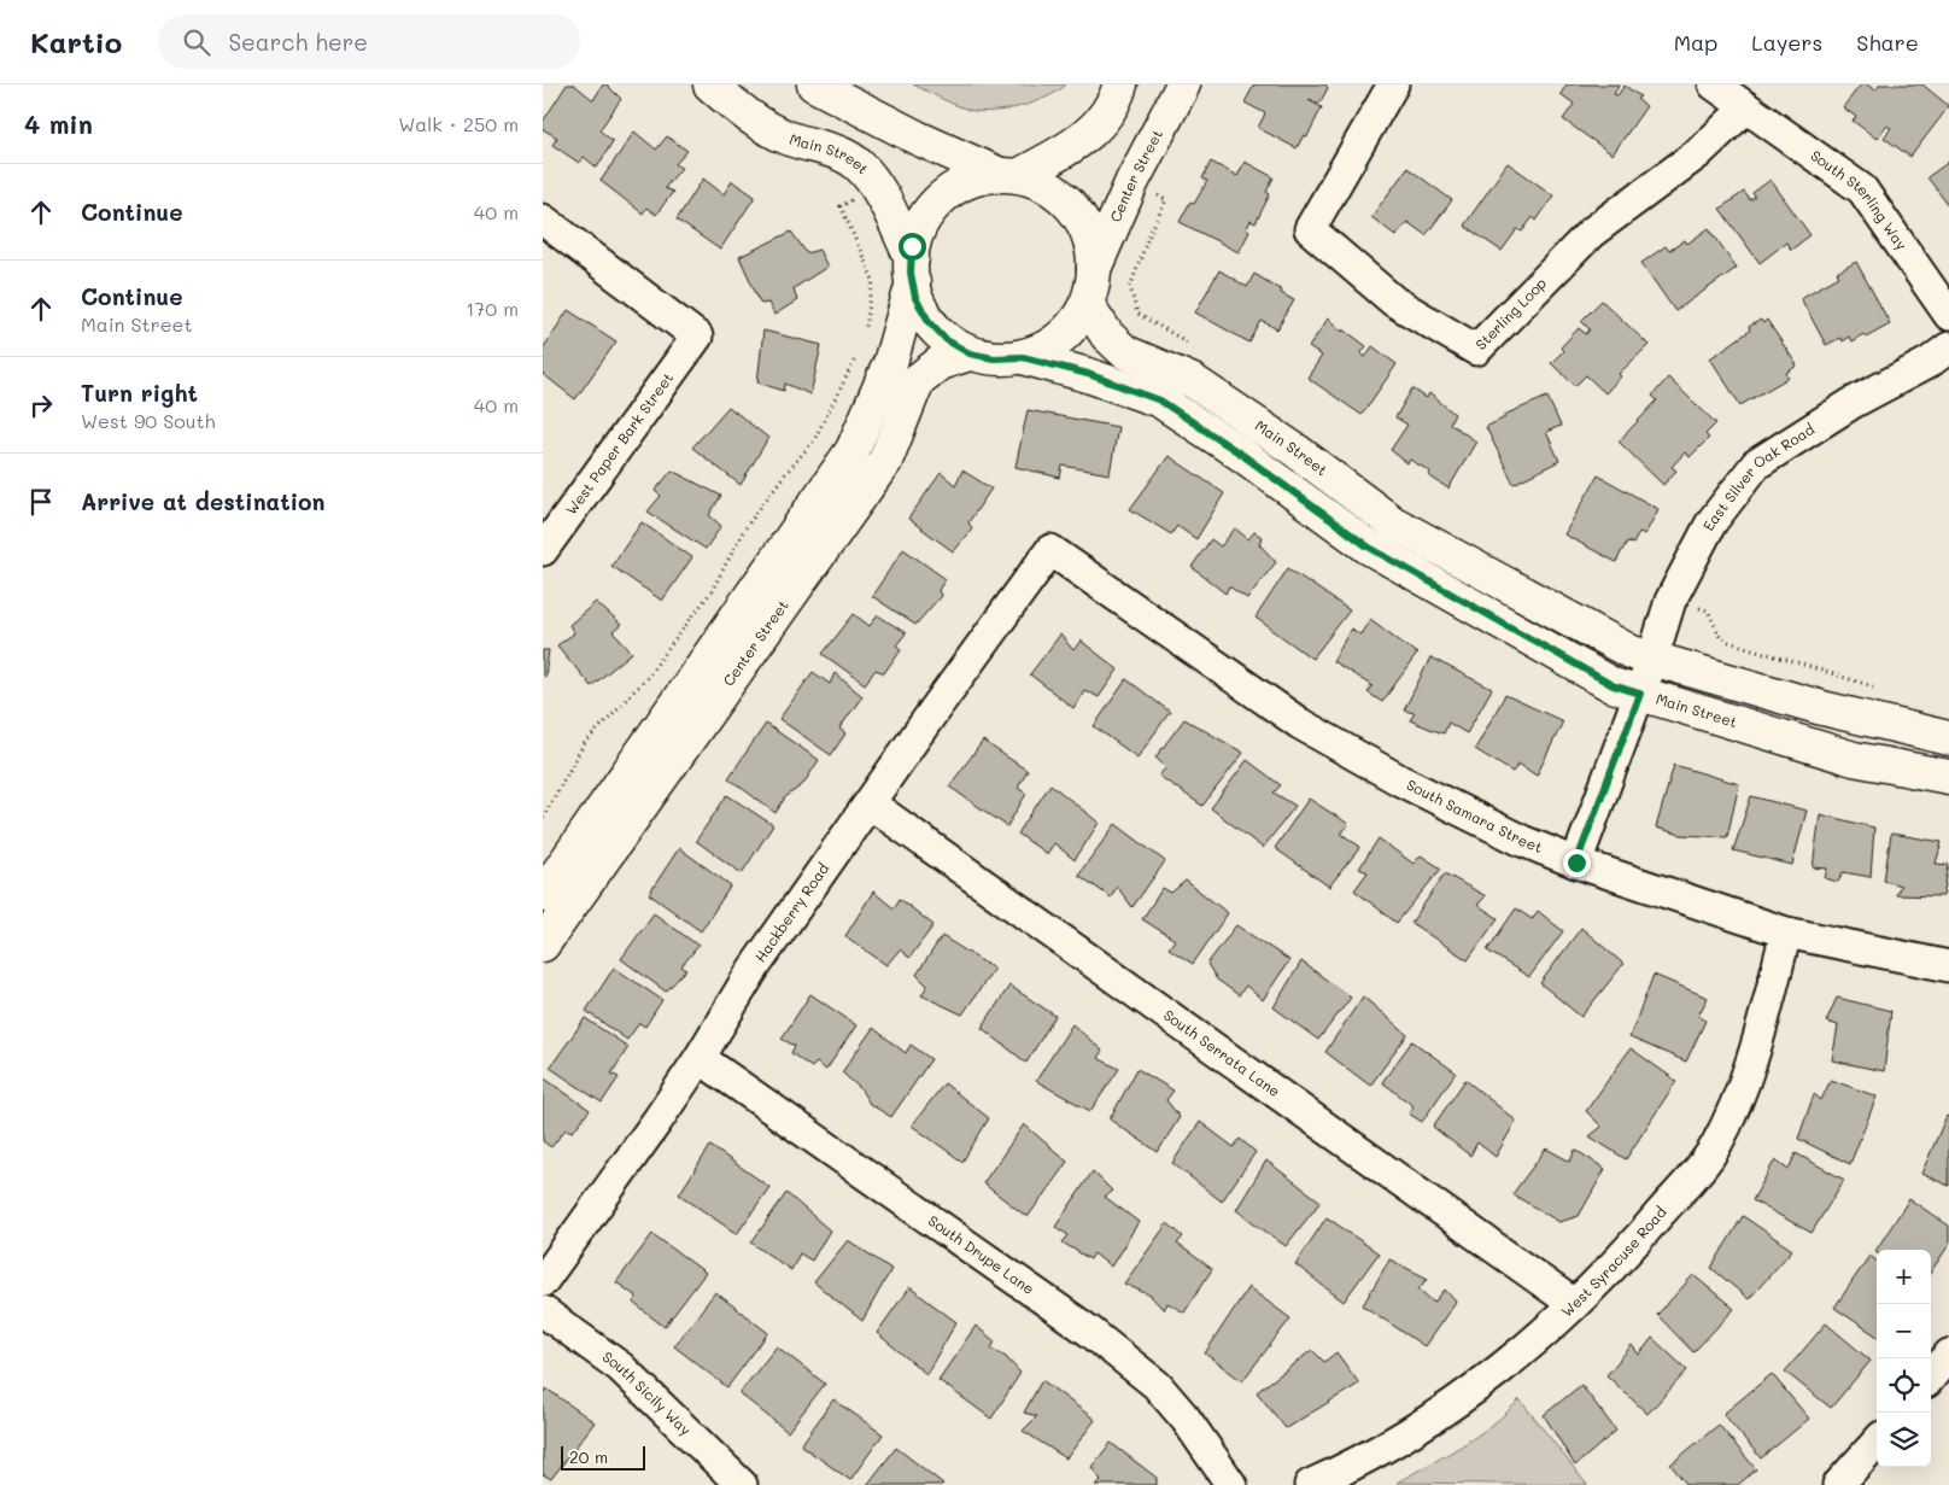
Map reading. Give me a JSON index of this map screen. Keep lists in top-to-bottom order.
{
  "streets": {
    "street": [
      "Main Street",
      "Center Street",
      "South Sterling Way",
      "Sterling Loop",
      "West Paper Bark Street",
      "East Silver Oak Road",
      "South Samara Street",
      "Hackberry Road",
      "South Serrata Lane",
      "South Drupe Lane",
      "West Syracuse Road",
      "South Sicily Way"
    ]
  },
  "crossings": [
    ["Main Street", "Center Street"],
    ["Main Street", "East Silver Oak Road"],
    ["South Sterling Way", "Sterling Loop"],
    ["East Silver Oak Road", "South Samara Street"],
    ["South Samara Street", "Hackberry Road"],
    ["South Samara Street", "West Syracuse Road"],
    ["Hackberry Road", "South Serrata Lane"],
    ["Hackberry Road", "South Drupe Lane"],
    ["South Serrata Lane", "West Syracuse Road"]
  ],
  "scale_bar": "20 m",
  "page": {
    "header": "Kartio",
    "search": "Search here",
    "nav": ["Map", "Layers", "Share"],
    "heading": ["4 min", "Walk · 250 m"],
    "list": [
      ["Continue", "40 m"],
      ["Continue", "Main Street", "170 m"],
      ["Turn right", "West 90 South", "40 m"],
      "Arrive at destination"
    ],
    "map_buttons": ["+", "−"],
    "scale": "20 m"
  }
}
